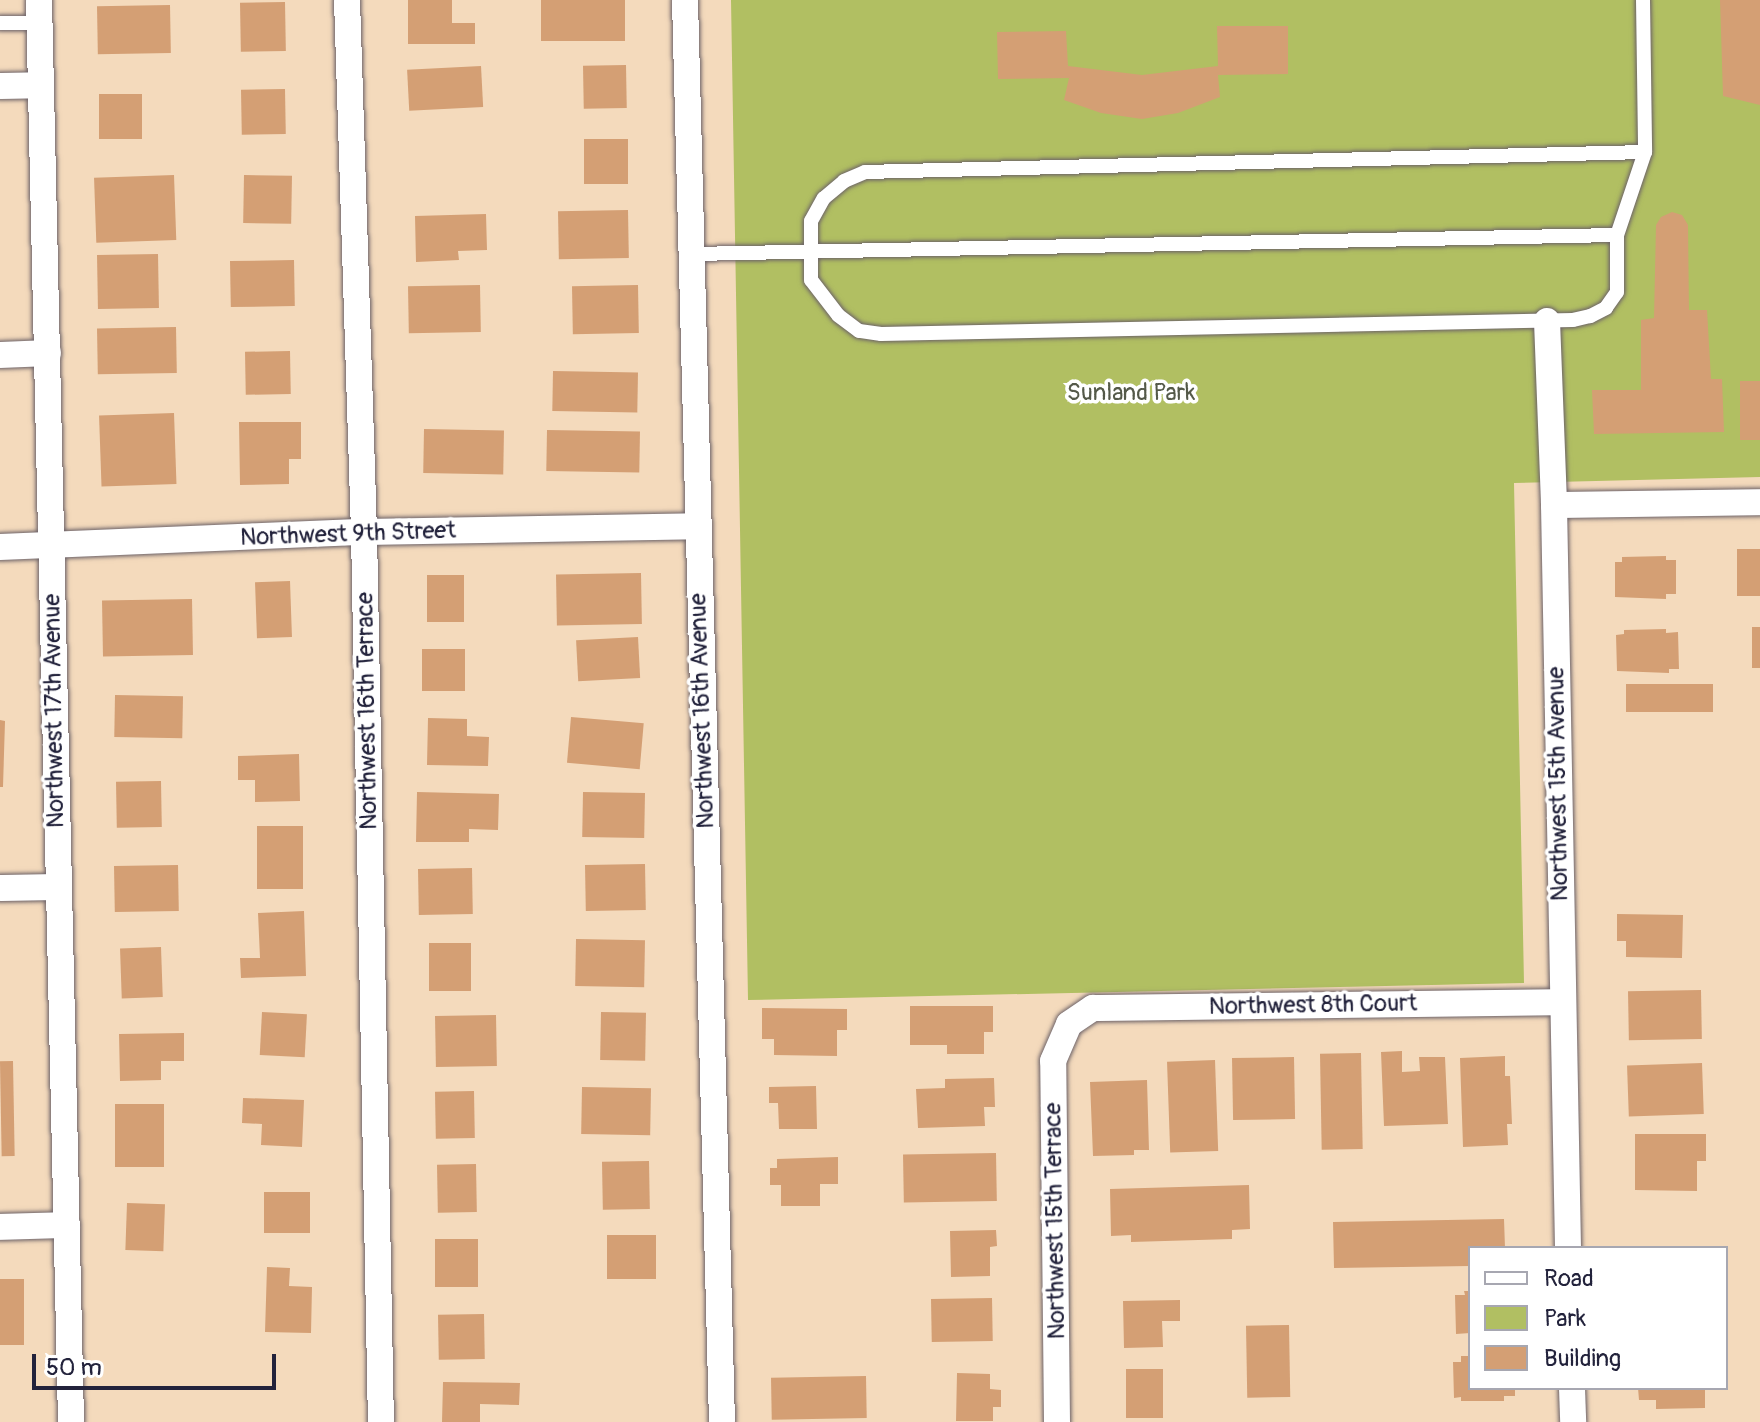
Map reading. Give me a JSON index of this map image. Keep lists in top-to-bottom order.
{
  "streets": {
    "street": [
      "Northwest 9th Street",
      "Northwest 17th Avenue",
      "Northwest 16th Terrace",
      "Northwest 16th Avenue",
      "Northwest 15th Avenue",
      "Northwest 8th Court",
      "Northwest 15th Terrace"
    ]
  },
  "crossings": [
    ["Northwest 9th Street", "Northwest 17th Avenue"],
    ["Northwest 9th Street", "Northwest 16th Terrace"],
    ["Northwest 9th Street", "Northwest 16th Avenue"],
    ["Northwest 15th Avenue", "Northwest 8th Court"],
    ["Northwest 8th Court", "Northwest 15th Terrace"]
  ],
  "parks": ["Sunland Park"],
  "legend": ["Road", "Park", "Building"],
  "scale_bar": "50 m"
}
